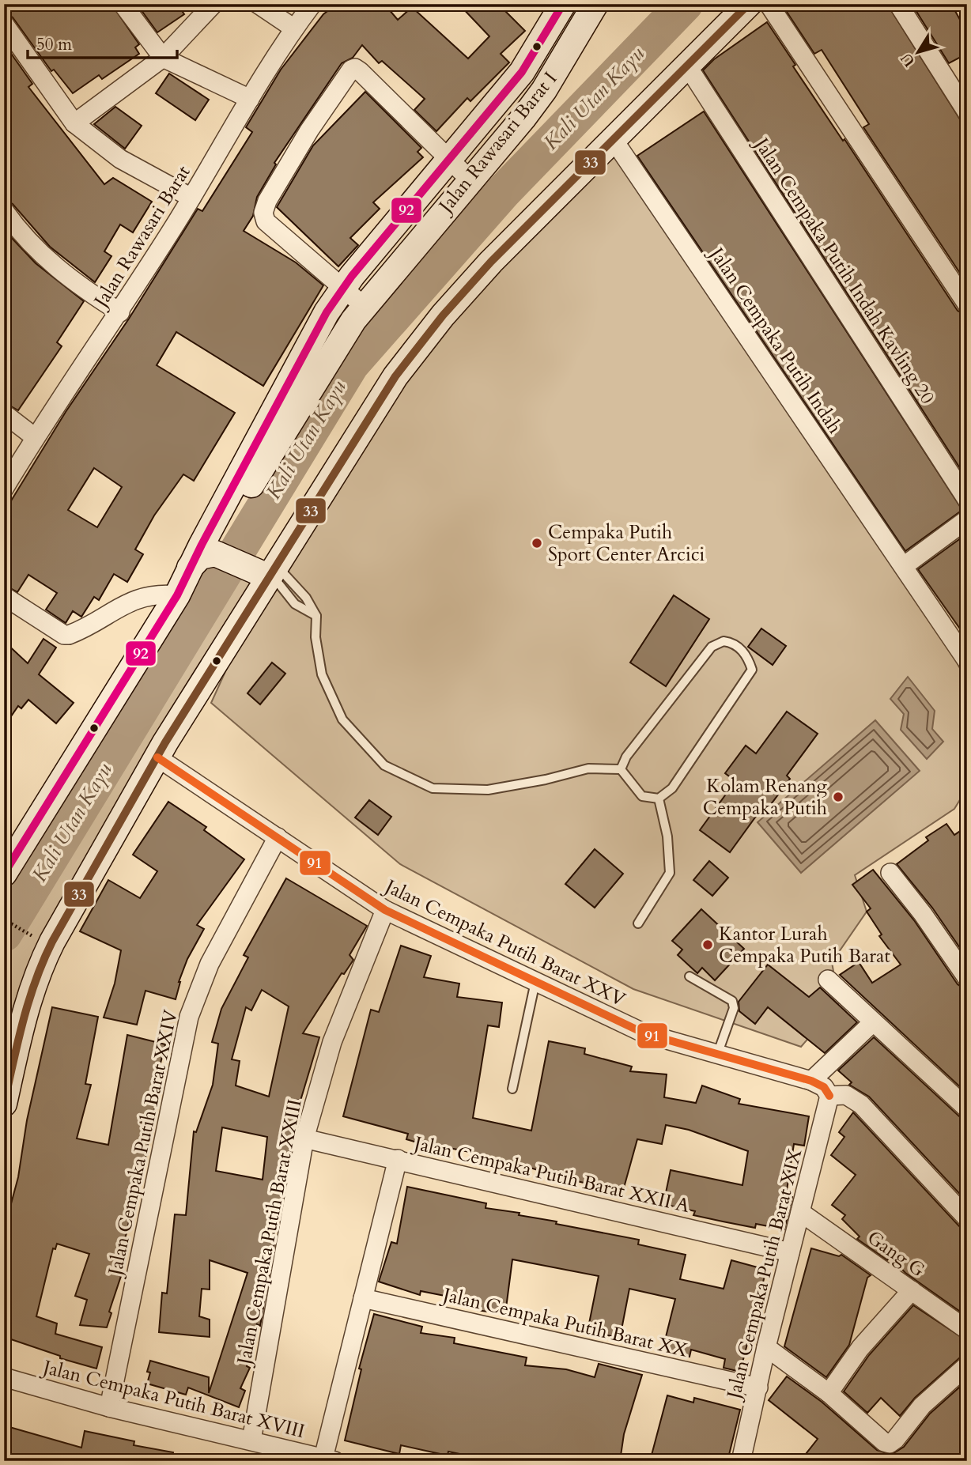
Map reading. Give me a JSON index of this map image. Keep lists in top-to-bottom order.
{
  "streets": {
    "street": [
      "Jalan Rawasari Barat I",
      "Jalan Rawasari Barat",
      "Jalan Cempaka Putih Indah Kavling 20",
      "Jalan Cempaka Putih Indah",
      "Jalan Cempaka Putih Barat XXV",
      "Jalan Cempaka Putih Barat XXIV",
      "Jalan Cempaka Putih Barat XXII A",
      "Jalan Cempaka Putih Barat XXIII",
      "Gang G",
      "Jalan Cempaka Putih Barat XIX",
      "Jalan Cempaka Putih Barat XX",
      "Jalan Cempaka Putih Barat XVIII"
    ]
  },
  "crossings": [
    ["Jalan Cempaka Putih Barat XXV", "Jalan Cempaka Putih Barat XXIV"],
    ["Jalan Cempaka Putih Barat XXV", "Jalan Cempaka Putih Barat XXIII"],
    ["Jalan Cempaka Putih Barat XXV", "Jalan Cempaka Putih Barat XIX"],
    ["Jalan Cempaka Putih Barat XXIV", "Jalan Cempaka Putih Barat XVIII"],
    ["Jalan Cempaka Putih Barat XXII A", "Jalan Cempaka Putih Barat XXIII"],
    ["Jalan Cempaka Putih Barat XXII A", "Jalan Cempaka Putih Barat XIX"],
    ["Jalan Cempaka Putih Barat XXIII", "Jalan Cempaka Putih Barat XVIII"],
    ["Gang G", "Jalan Cempaka Putih Barat XIX"],
    ["Jalan Cempaka Putih Barat XIX", "Jalan Cempaka Putih Barat XX"]
  ],
  "water": ["Kali Utan Kayu"],
  "places": ["Cempaka Putih Sport Center Arcici", "Kolam Renang Cempaka Putih", "Kantor Lurah Cempaka Putih Barat"],
  "lines": ["transit line 92", "transit line 33", "transit line 91"],
  "scale_bar": "50 m",
  "north": "bottom left"
}
